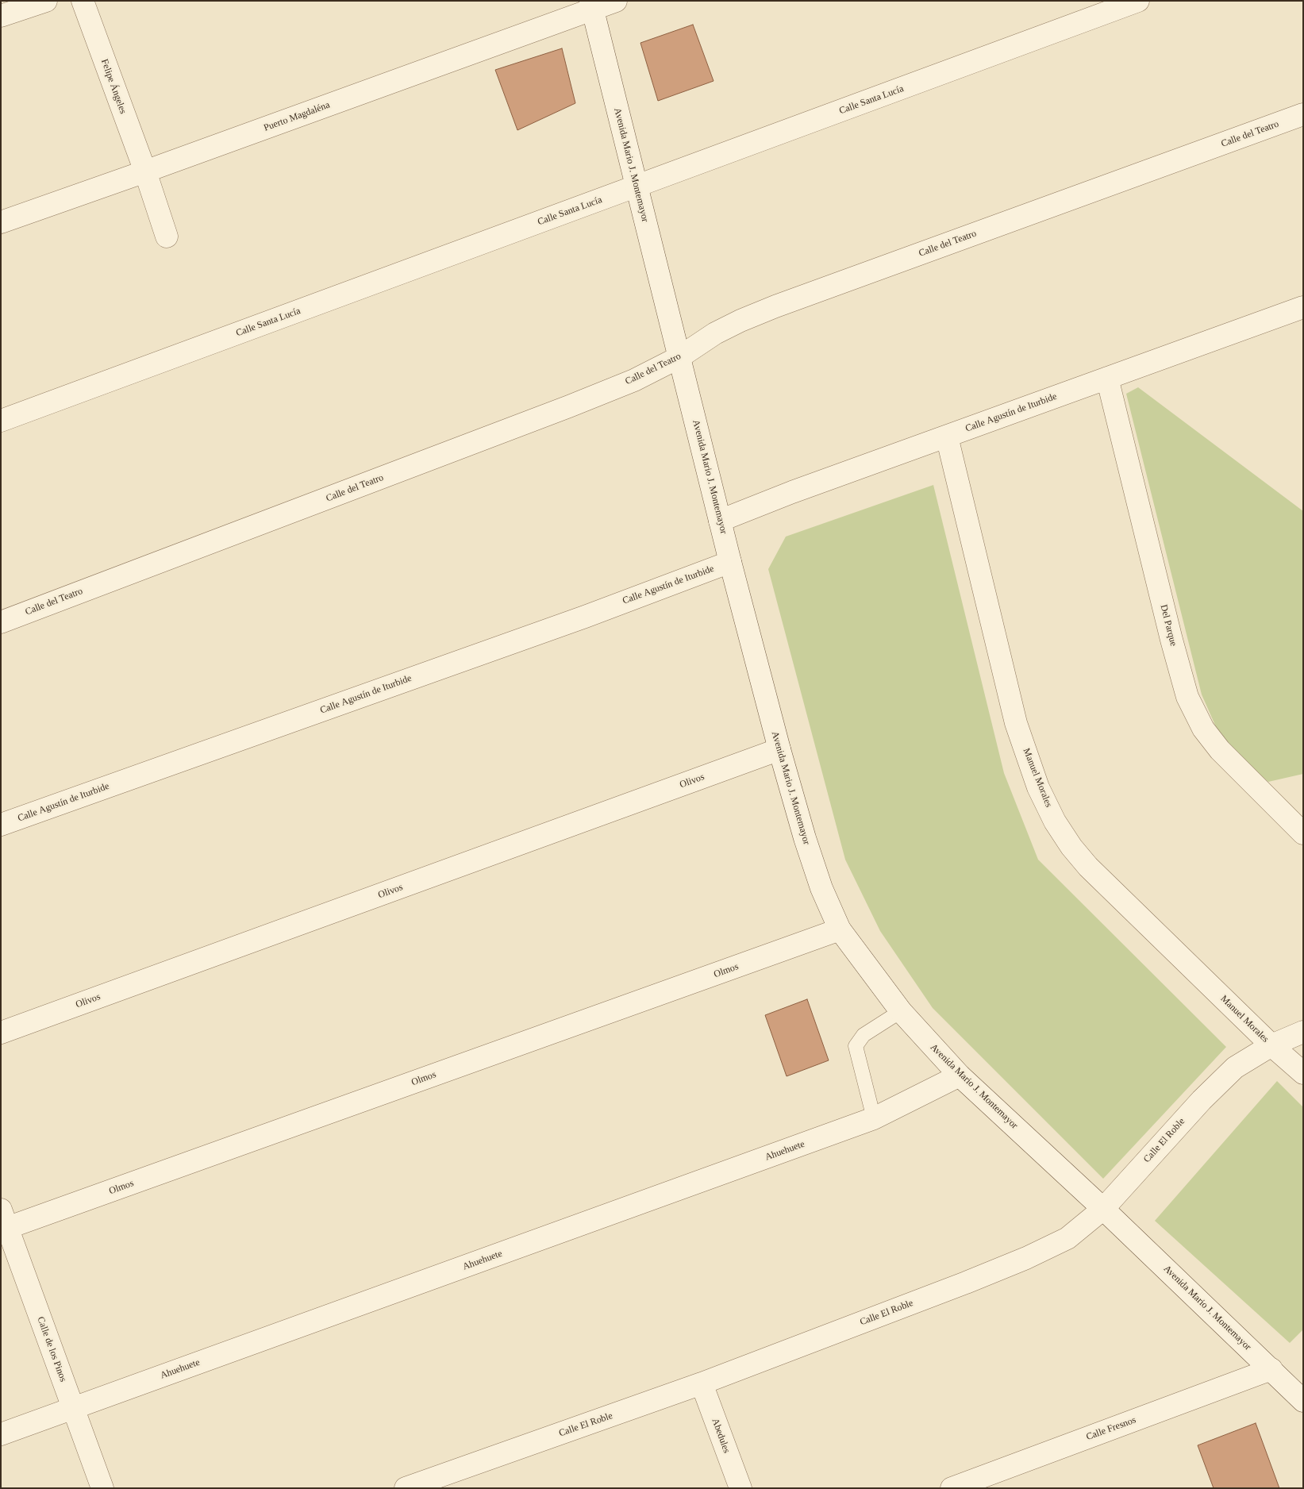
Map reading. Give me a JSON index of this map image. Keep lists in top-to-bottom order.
{
  "streets": {
    "street": [
      "Felipe Ángeles",
      "Calle Santa Lucía",
      "Puerto Magdaléna",
      "Calle del Teatro",
      "Avenida Mario J. Montemayor",
      "Calle Agustín de Iturbide",
      "Del Parque",
      "Manuel Morales",
      "Olivos",
      "Olmos",
      "Calle El Roble",
      "Ahuehuete",
      "Calle de los Pinos",
      "Calle Fresnos",
      "Abedules"
    ]
  },
  "crossings": [
    ["Felipe Ángeles", "Puerto Magdaléna"],
    ["Calle Santa Lucía", "Avenida Mario J. Montemayor"],
    ["Puerto Magdaléna", "Avenida Mario J. Montemayor"],
    ["Calle del Teatro", "Avenida Mario J. Montemayor"],
    ["Avenida Mario J. Montemayor", "Calle Agustín de Iturbide"],
    ["Avenida Mario J. Montemayor", "Olivos"],
    ["Avenida Mario J. Montemayor", "Olmos"],
    ["Avenida Mario J. Montemayor", "Calle El Roble"],
    ["Avenida Mario J. Montemayor", "Ahuehuete"],
    ["Avenida Mario J. Montemayor", "Calle Fresnos"],
    ["Calle Agustín de Iturbide", "Del Parque"],
    ["Calle Agustín de Iturbide", "Manuel Morales"],
    ["Manuel Morales", "Calle El Roble"],
    ["Olmos", "Calle de los Pinos"],
    ["Calle El Roble", "Abedules"],
    ["Ahuehuete", "Calle de los Pinos"]
  ]
}
